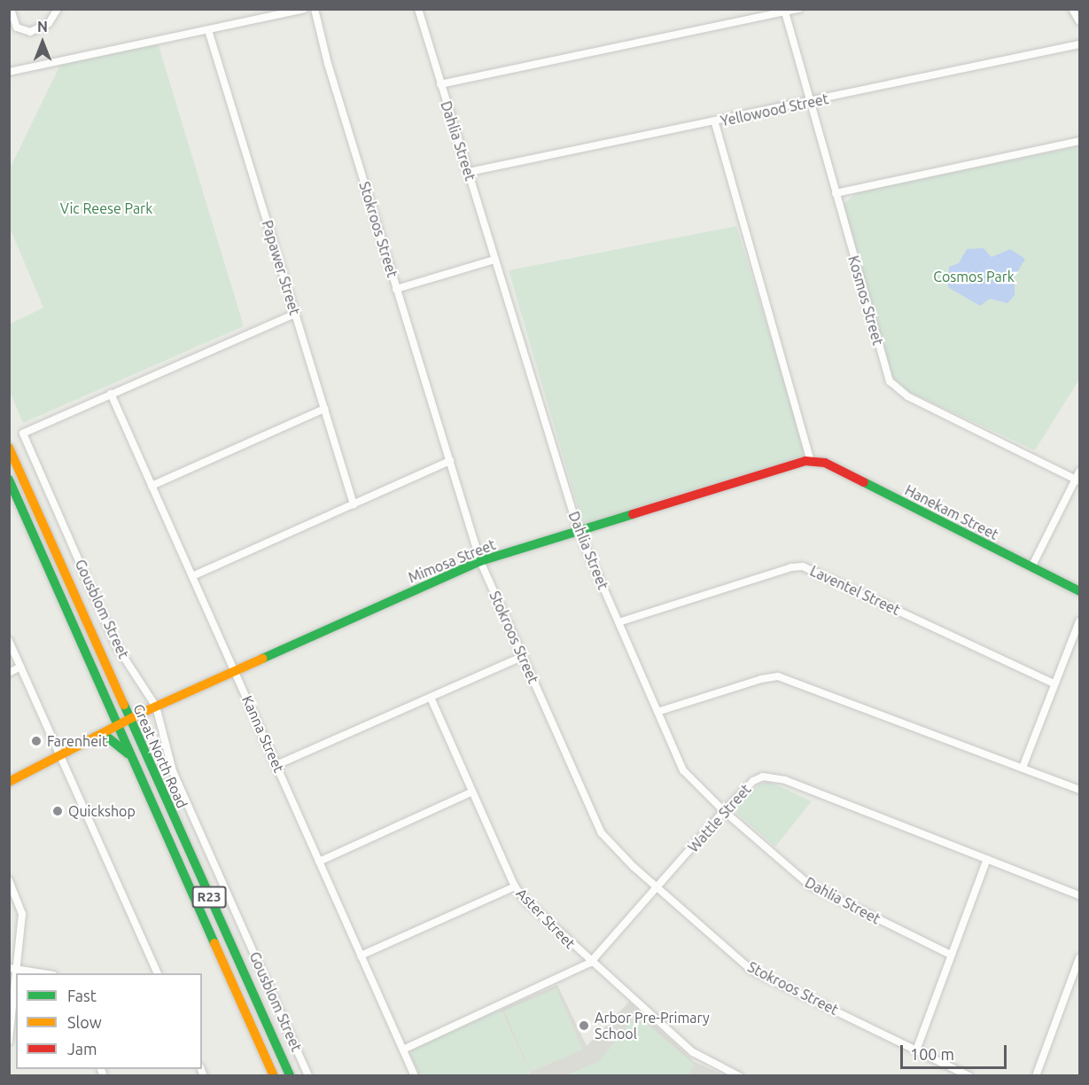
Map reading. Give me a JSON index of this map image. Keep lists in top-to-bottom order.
{
  "streets": {
    "main road": [
      "Hanekam Street",
      "Mimosa Street",
      "Great North Road",
      "R23"
    ],
    "street": [
      "Yellowood Street",
      "Dahlia Street",
      "Stokroos Street",
      "Papawer Street",
      "Kosmos Street",
      "Laventel Street",
      "Gousblom Street",
      "Kanna Street",
      "Wattle Street",
      "Aster Street"
    ]
  },
  "crossings": [
    ["Yellowood Street", "Dahlia Street"],
    ["Yellowood Street", "Kosmos Street"],
    ["Dahlia Street", "Mimosa Street"],
    ["Dahlia Street", "Laventel Street"],
    ["Dahlia Street", "Wattle Street"],
    ["Stokroos Street", "Mimosa Street"],
    ["Stokroos Street", "Wattle Street"],
    ["Hanekam Street", "Mimosa Street"],
    ["Mimosa Street", "Gousblom Street"],
    ["Mimosa Street", "Kanna Street"],
    ["Mimosa Street", "Great North Road"],
    ["Gousblom Street", "Kanna Street"],
    ["Kanna Street", "Wattle Street"],
    ["Wattle Street", "Aster Street"]
  ],
  "parks": ["Vic Reese Park", "Cosmos Park"],
  "places": ["Farenheit", "Quickshop", "Arbor Pre-Primary School"],
  "legend": ["Fast", "Slow", "Jam"],
  "scale_bar": "100 m",
  "north": "top"
}
